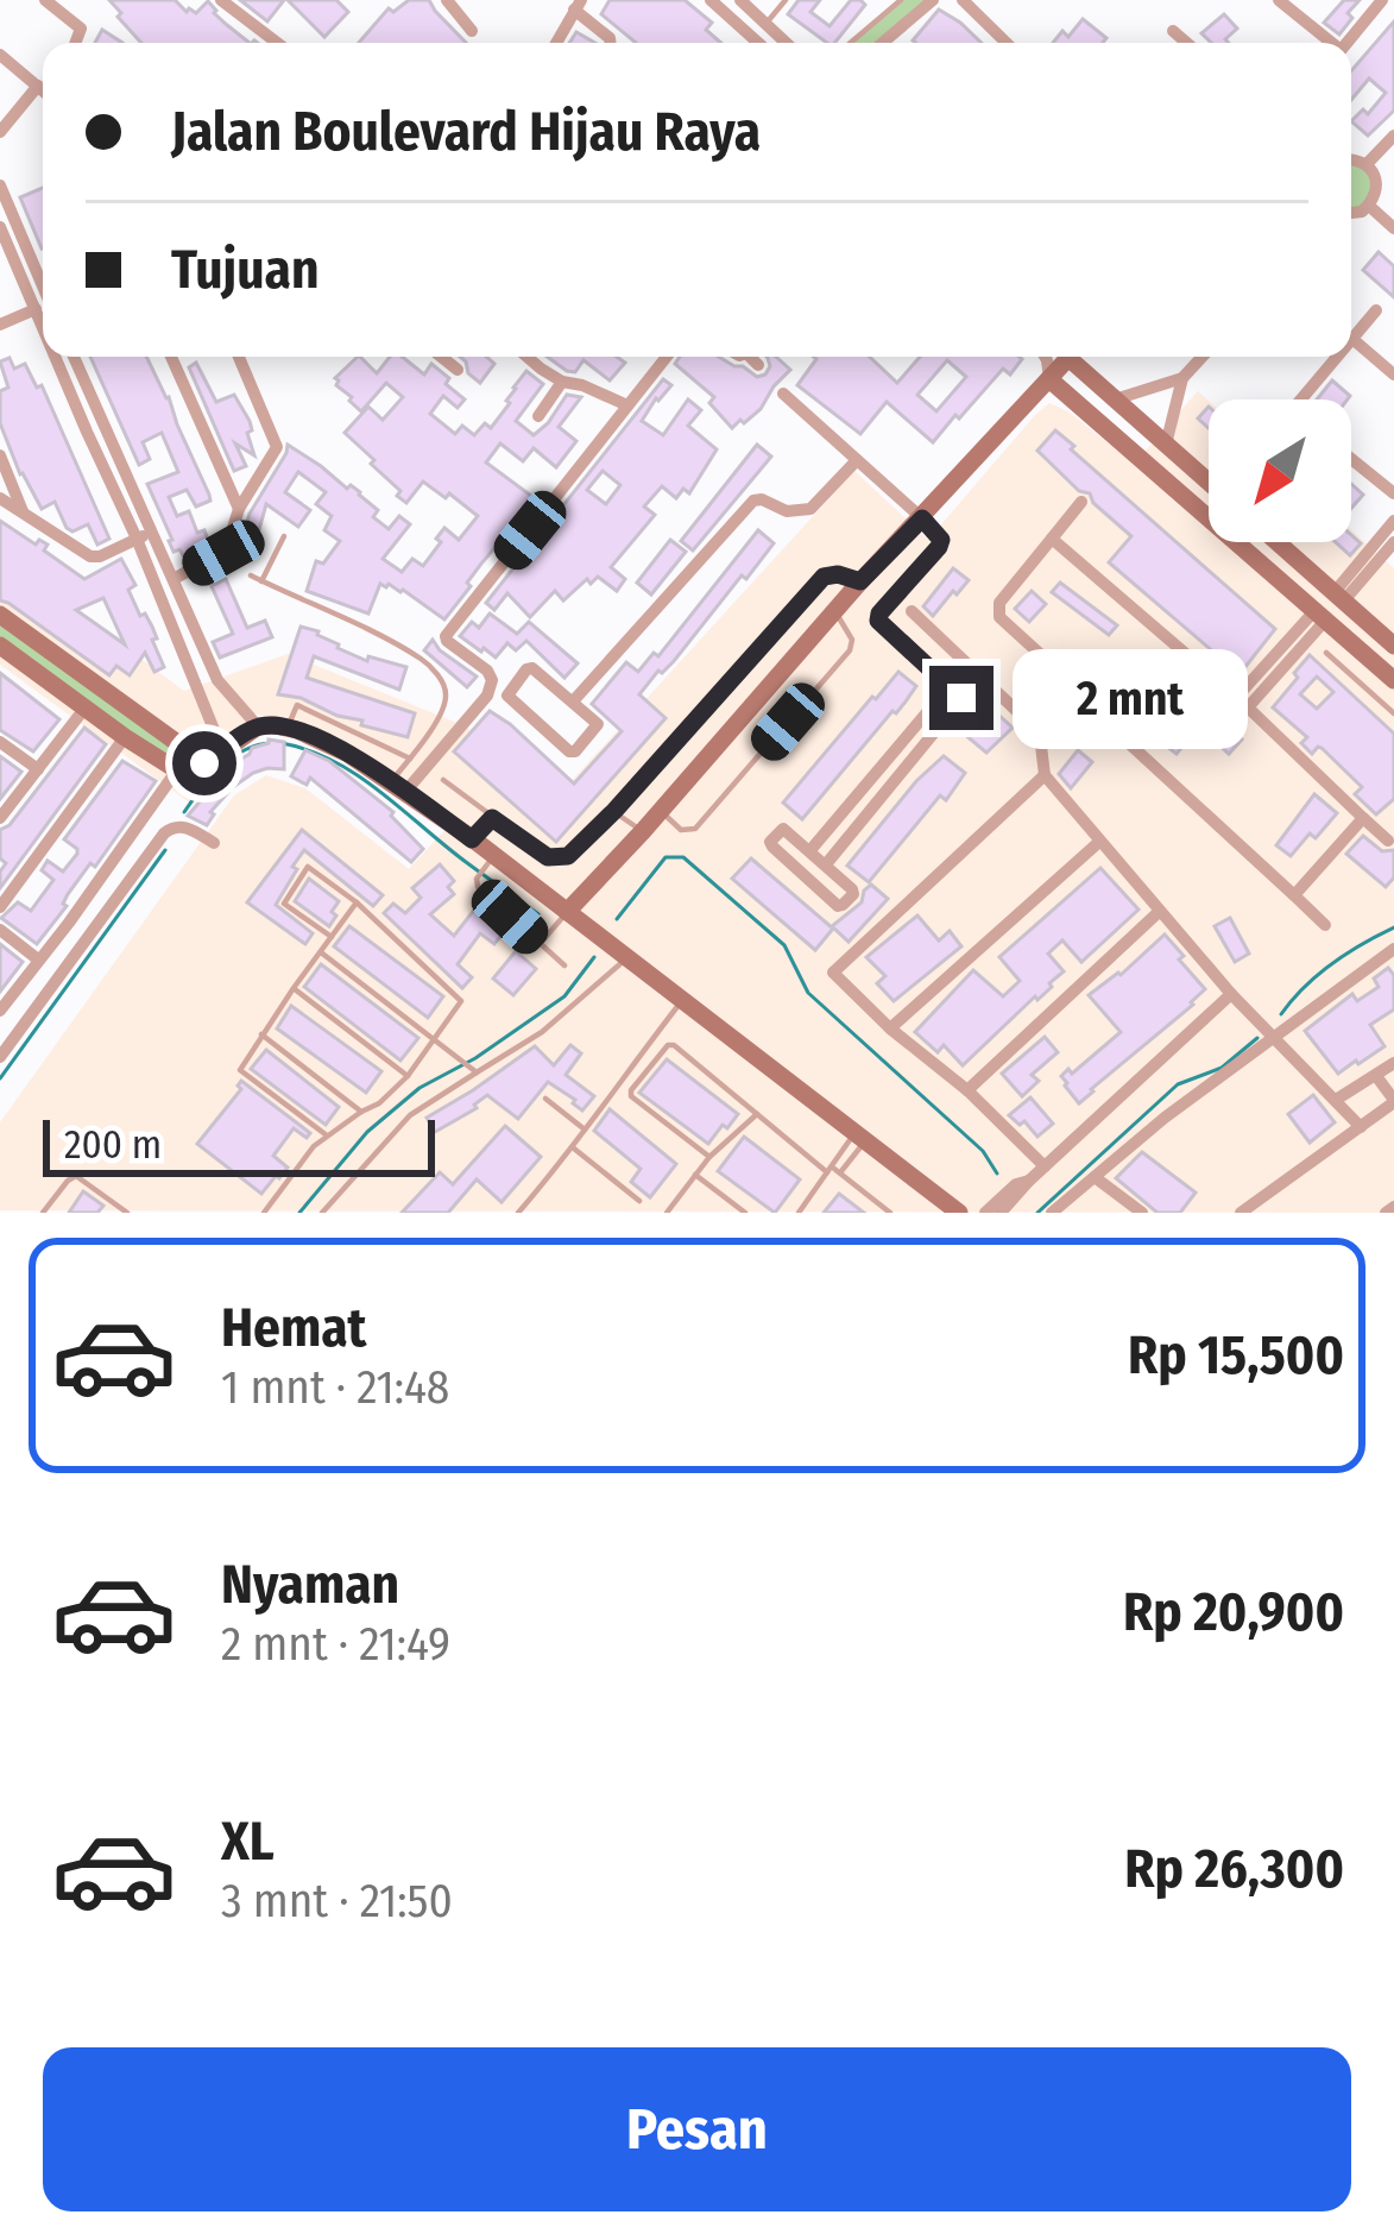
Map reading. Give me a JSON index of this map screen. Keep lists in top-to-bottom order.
{
  "scale_bar": "200 m",
  "north": "bottom left",
  "page": {
    "banner": ["Jalan Boulevard Hijau Raya", "Tujuan"],
    "bubble": "2 mnt",
    "scale": "200 m",
    "list": [
      {
        "name": "Hemat",
        "note": "1 mnt · 21:48",
        "value": "Rp 15,500"
      },
      {
        "name": "Nyaman",
        "note": "2 mnt · 21:49",
        "value": "Rp 20,900"
      },
      {
        "name": "XL",
        "note": "3 mnt · 21:50",
        "value": "Rp 26,300"
      }
    ],
    "buttons": "Pesan"
  }
}
